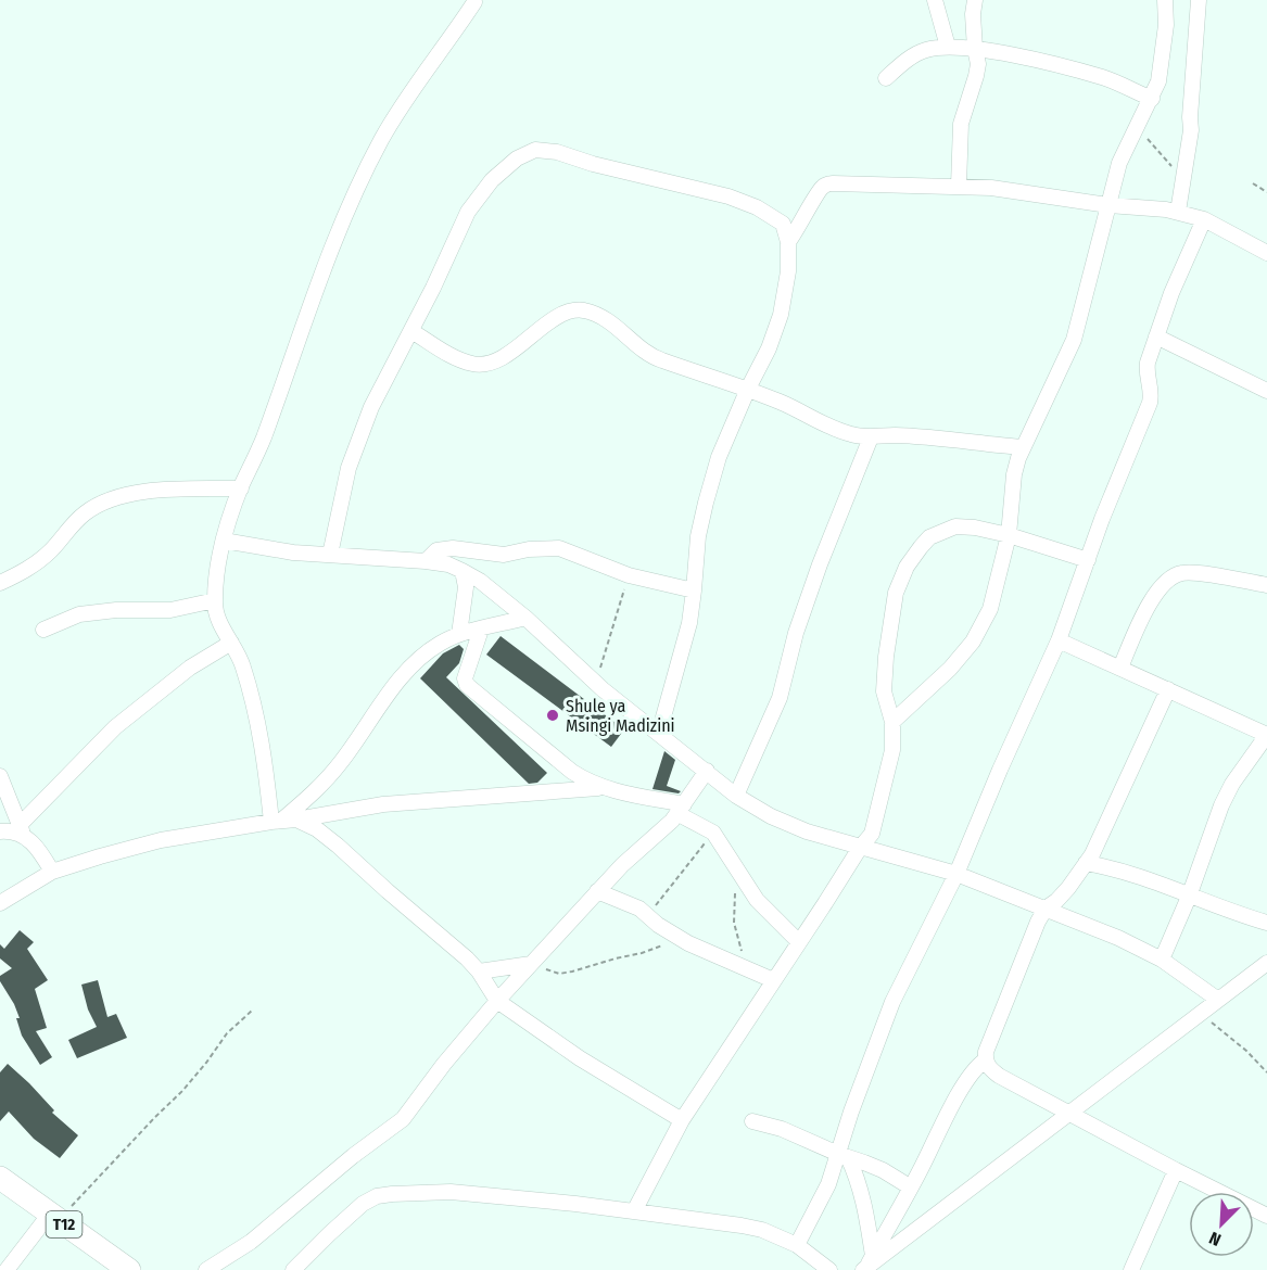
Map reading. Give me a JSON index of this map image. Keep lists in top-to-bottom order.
{
  "streets": {
    "highway": ["T12"]
  },
  "places": ["Shule ya Msingi Madizini"],
  "north": "bottom left"
}
